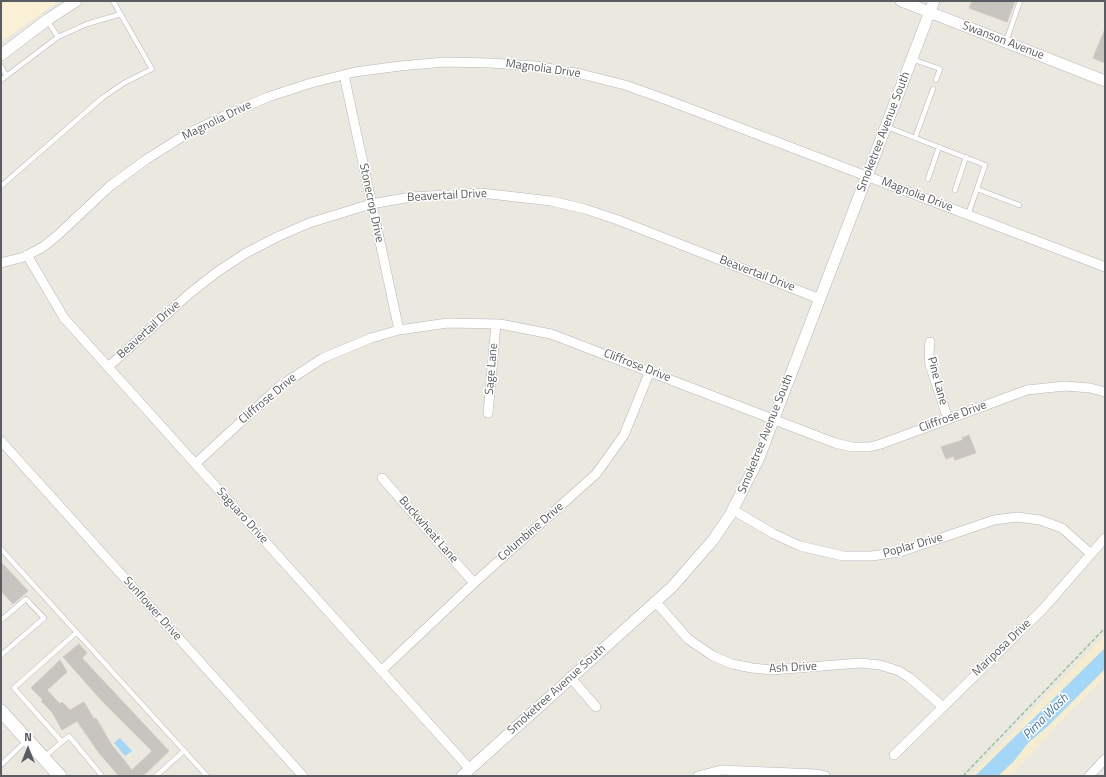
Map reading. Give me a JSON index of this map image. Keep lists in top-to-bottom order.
{
  "streets": {
    "street": [
      "Swanson Avenue",
      "Magnolia Drive",
      "Smoketree Avenue South",
      "Beavertail Drive",
      "Stonecrop Drive",
      "Cliffrose Drive",
      "Sage Lane",
      "Pine Lane",
      "Saguaro Drive",
      "Buckwheat Lane",
      "Columbine Drive",
      "Poplar Drive",
      "Sunflower Drive",
      "Mariposa Drive",
      "Ash Drive"
    ]
  },
  "crossings": [
    ["Swanson Avenue", "Smoketree Avenue South"],
    ["Magnolia Drive", "Smoketree Avenue South"],
    ["Magnolia Drive", "Stonecrop Drive"],
    ["Magnolia Drive", "Saguaro Drive"],
    ["Smoketree Avenue South", "Beavertail Drive"],
    ["Smoketree Avenue South", "Cliffrose Drive"],
    ["Smoketree Avenue South", "Saguaro Drive"],
    ["Smoketree Avenue South", "Poplar Drive"],
    ["Smoketree Avenue South", "Ash Drive"],
    ["Beavertail Drive", "Stonecrop Drive"],
    ["Beavertail Drive", "Saguaro Drive"],
    ["Stonecrop Drive", "Cliffrose Drive"],
    ["Cliffrose Drive", "Sage Lane"],
    ["Cliffrose Drive", "Pine Lane"],
    ["Cliffrose Drive", "Saguaro Drive"],
    ["Cliffrose Drive", "Columbine Drive"],
    ["Saguaro Drive", "Columbine Drive"],
    ["Buckwheat Lane", "Columbine Drive"],
    ["Poplar Drive", "Mariposa Drive"],
    ["Mariposa Drive", "Ash Drive"]
  ],
  "water": ["Pima Wash"],
  "north": "top"
}
